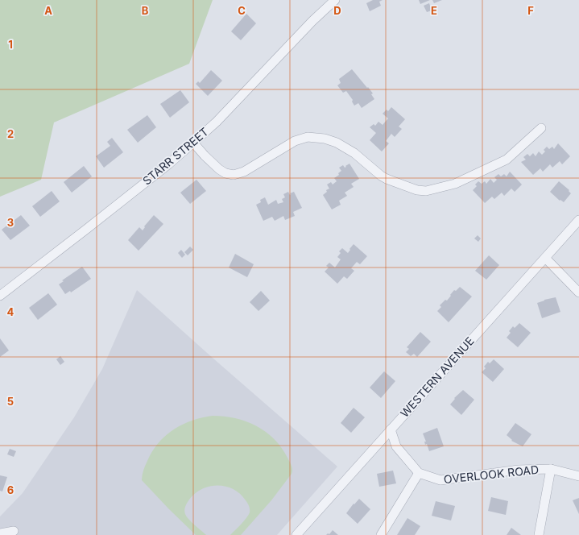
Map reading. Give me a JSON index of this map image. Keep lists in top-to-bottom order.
{
  "streets": {
    "street": ["STARR STREET", "WESTERN AVENUE", "OVERLOOK ROAD"]
  },
  "grid": {
    "columns": [
      "A",
      "B",
      "C",
      "D",
      "E",
      "F"
    ],
    "rows": [
      "1",
      "2",
      "3",
      "4",
      "5",
      "6"
    ]
  }
}
